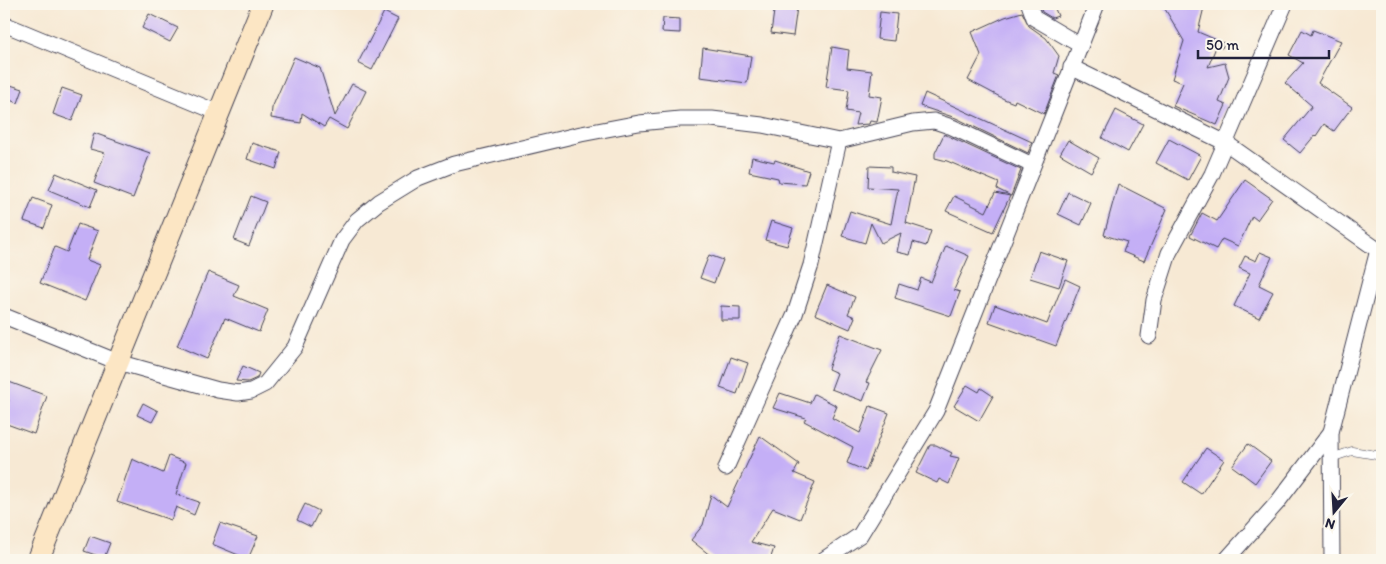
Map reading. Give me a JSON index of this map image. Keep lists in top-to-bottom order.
{
  "scale_bar": "50 m",
  "north": "bottom"
}
